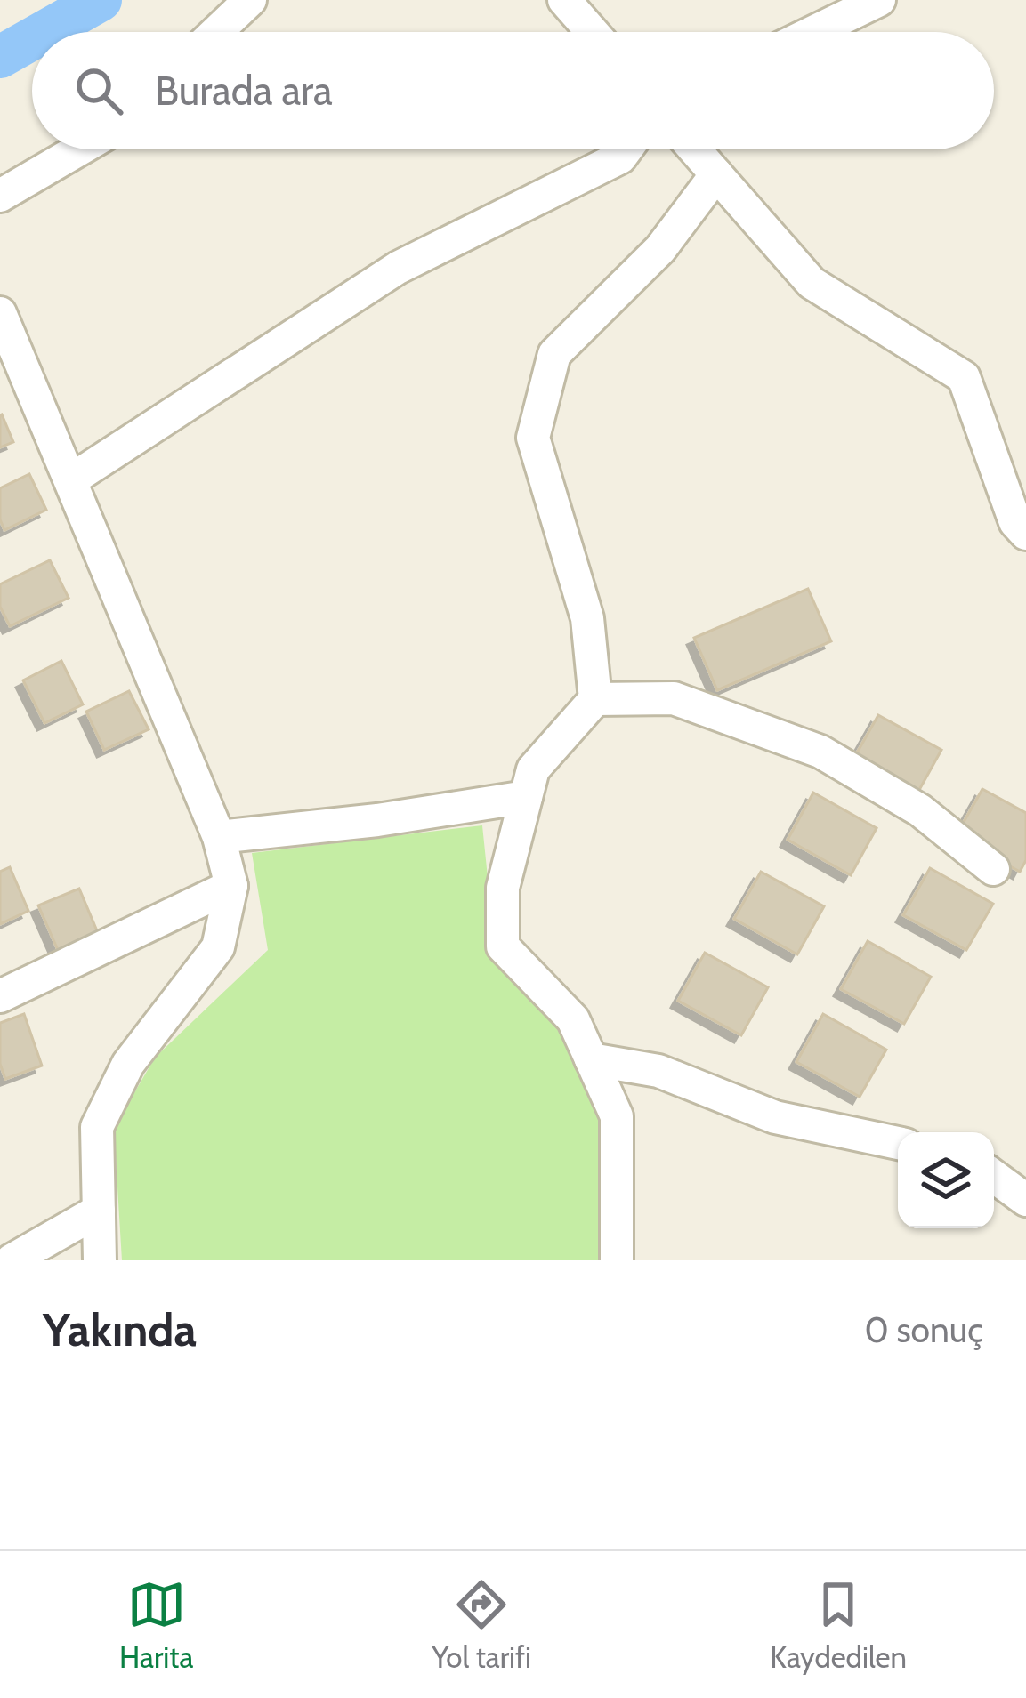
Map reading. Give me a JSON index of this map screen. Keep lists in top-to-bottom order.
{
  "page": {
    "search": "Burada ara",
    "heading": ["Yakında", "0 sonuç"],
    "nav": ["Harita", "Yol tarifi", "Kaydedilen"]
  }
}
